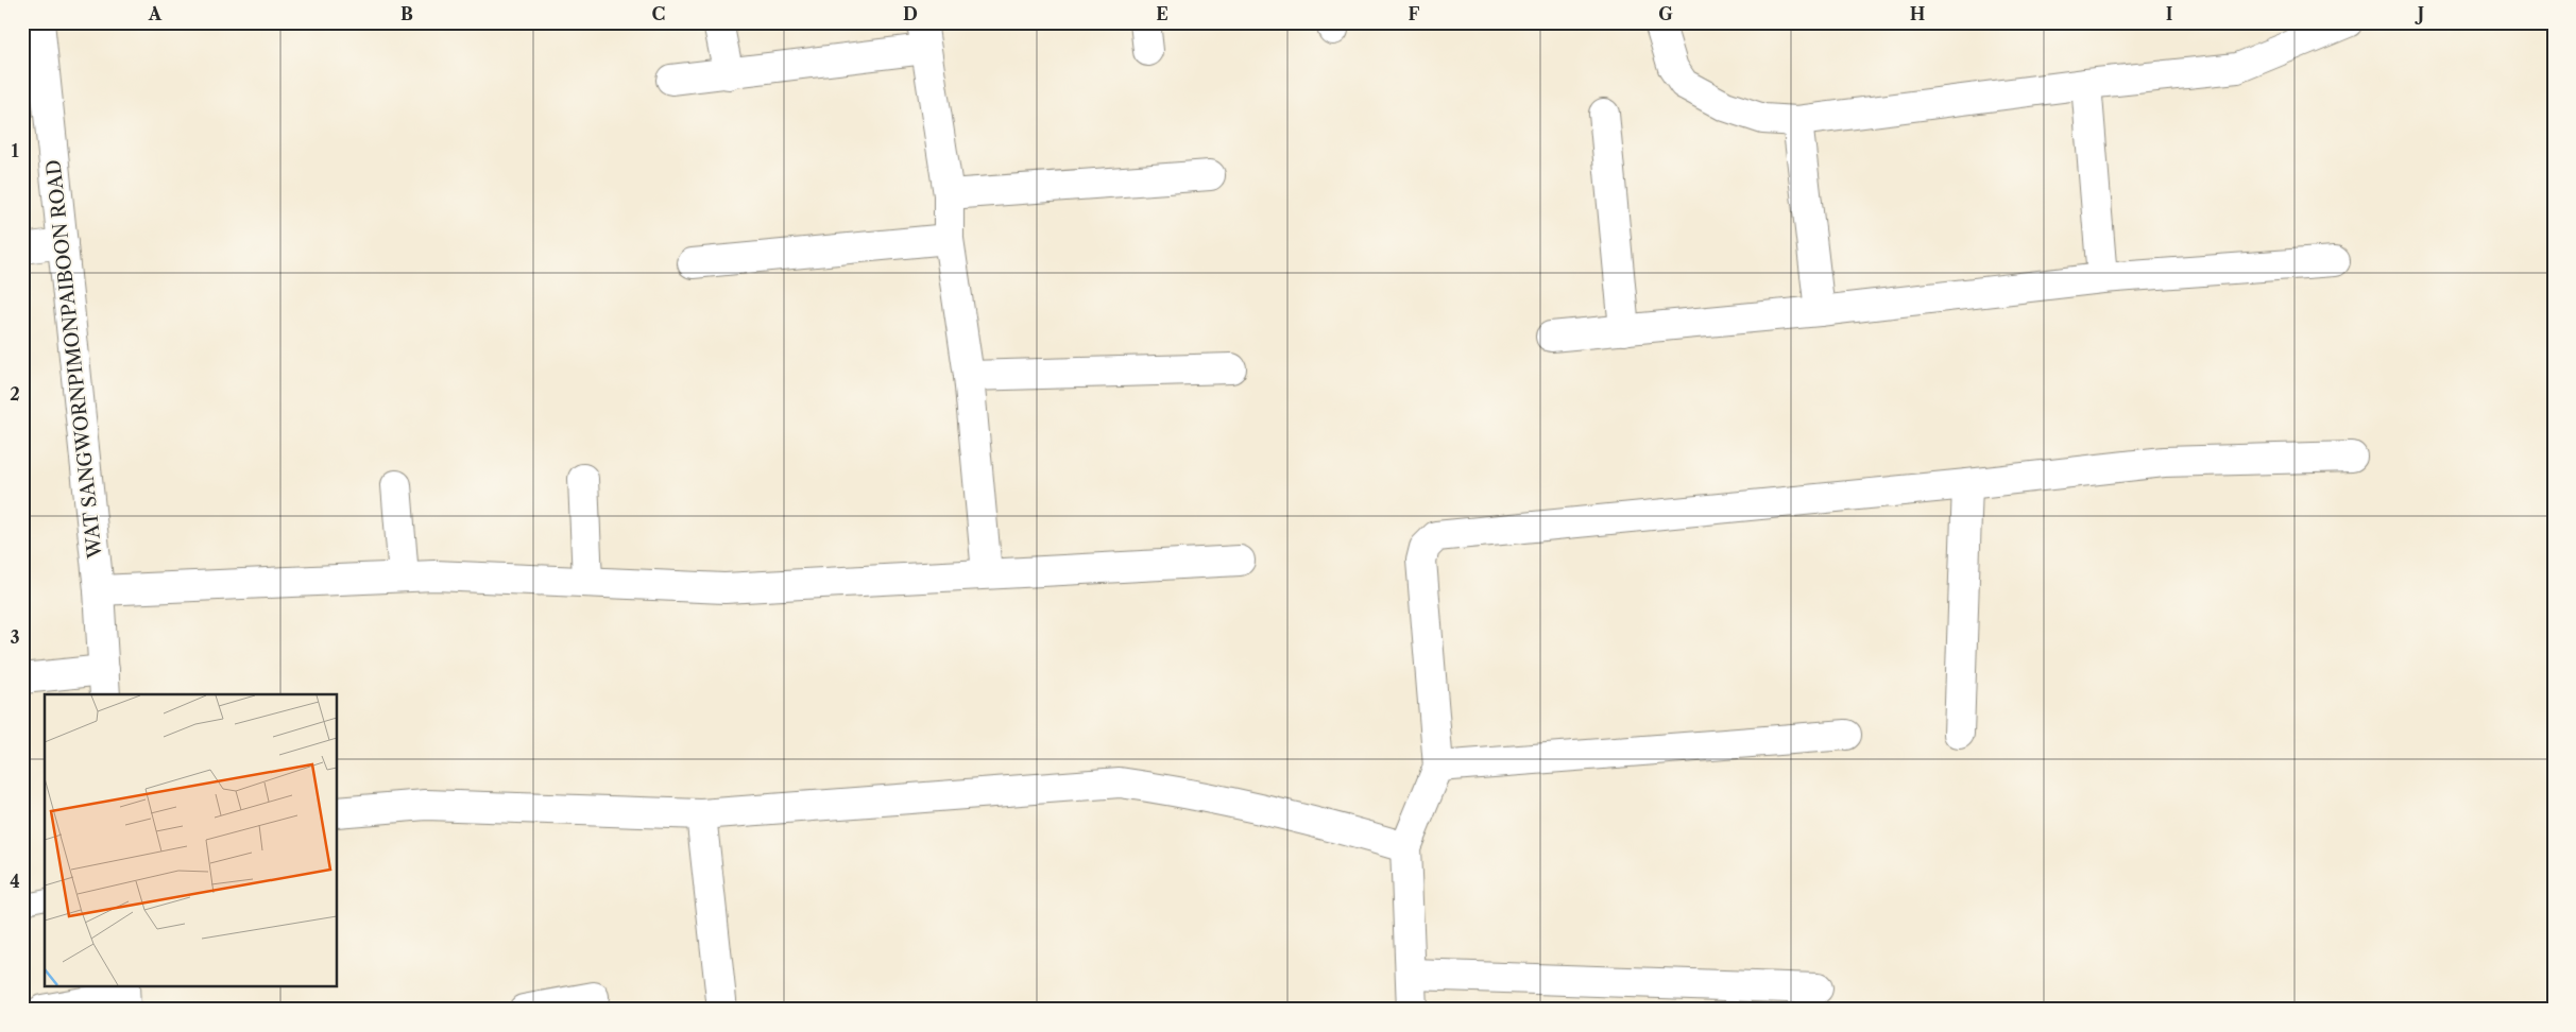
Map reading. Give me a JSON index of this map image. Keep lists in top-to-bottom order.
{
  "streets": {
    "street": ["WAT SANGWORNPIMONPAIBOON ROAD"]
  },
  "grid": {
    "columns": [
      "A",
      "B",
      "C",
      "D",
      "E",
      "F",
      "G",
      "H",
      "I",
      "J"
    ],
    "rows": [
      "1",
      "2",
      "3",
      "4"
    ]
  }
}
